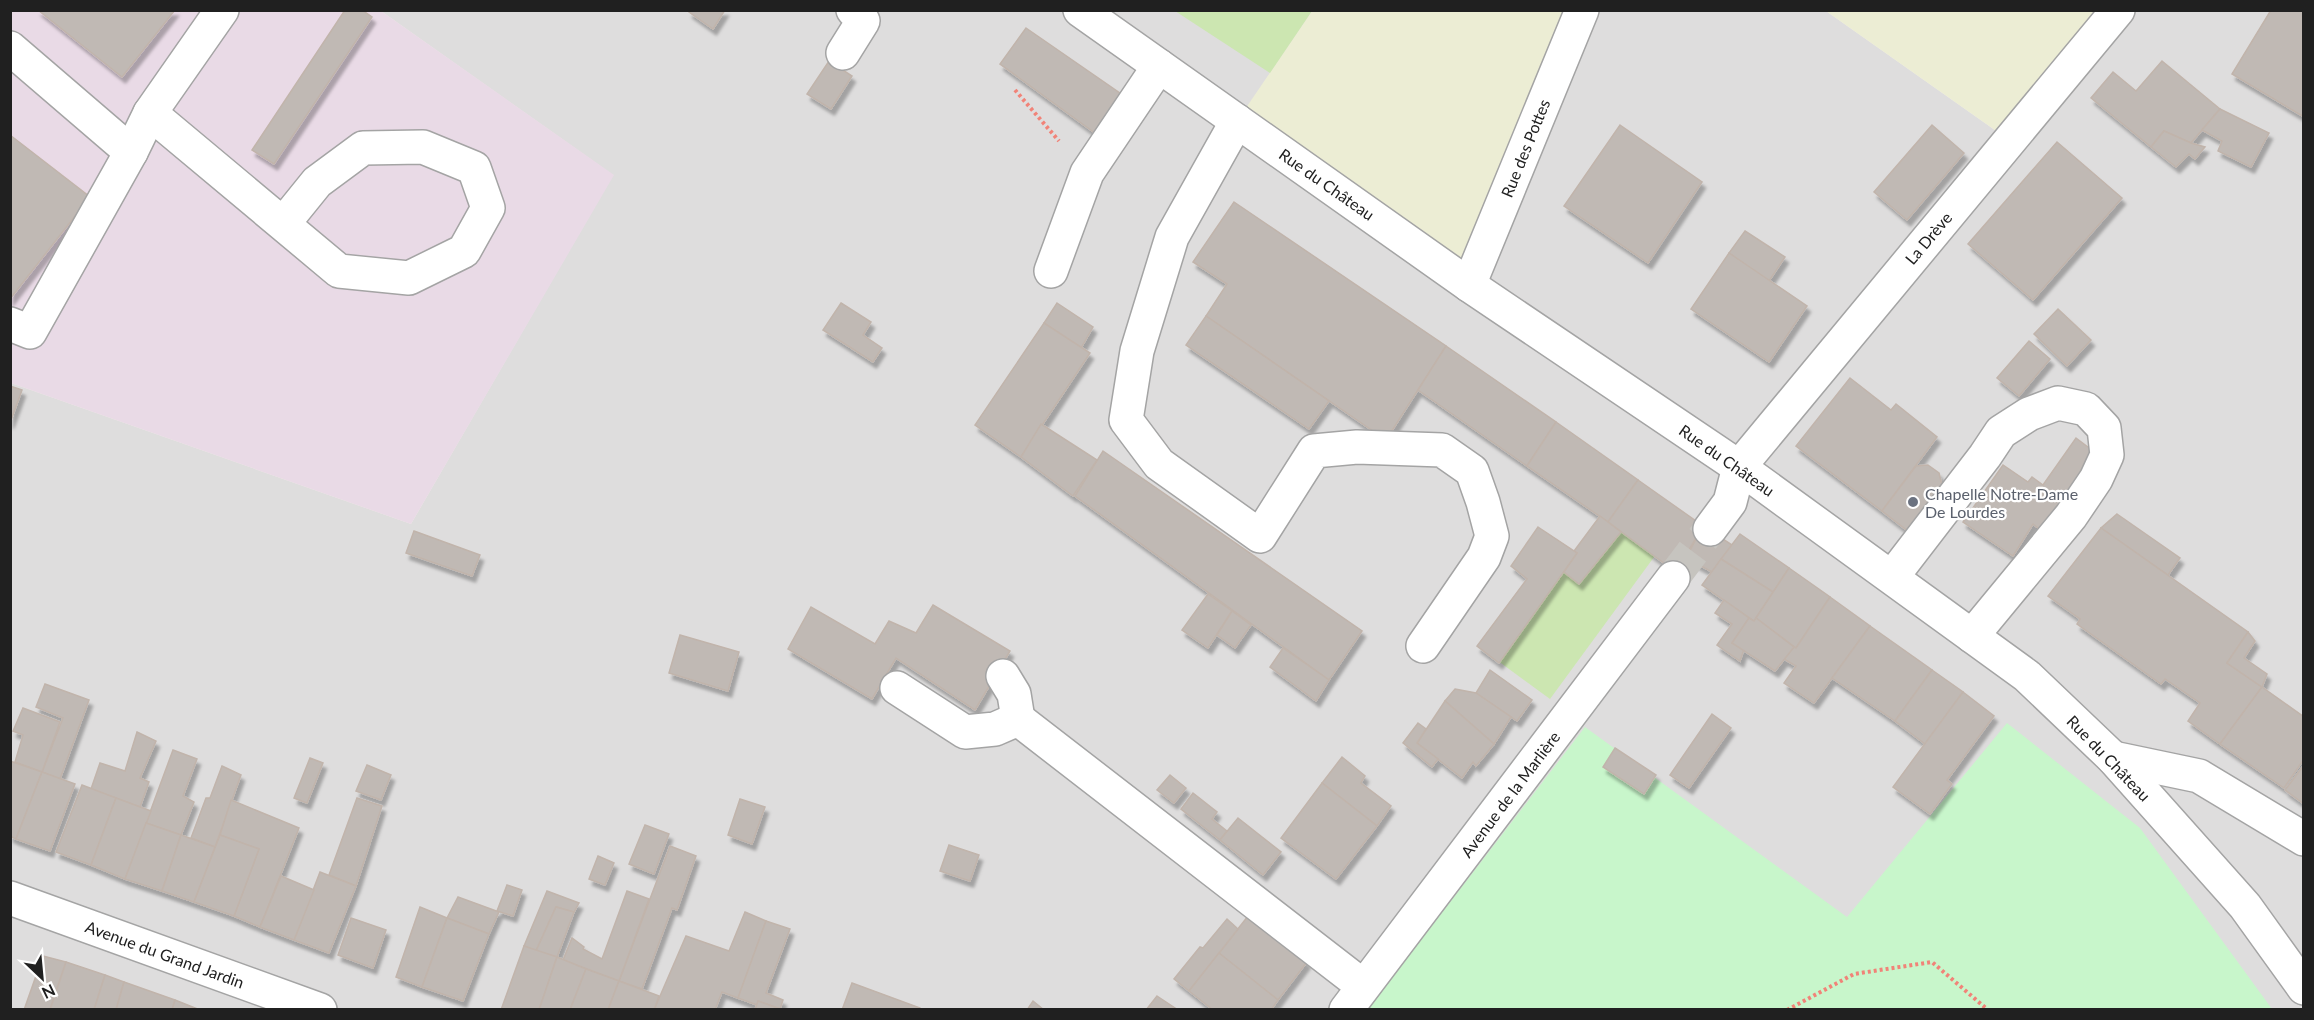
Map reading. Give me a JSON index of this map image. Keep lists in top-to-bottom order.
{
  "streets": {
    "street": [
      "Rue des Pottes",
      "Rue du Château",
      "La Drève",
      "Avenue de la Marlière",
      "Avenue du Grand Jardin"
    ]
  },
  "crossings": [
    ["Rue des Pottes", "Rue du Château"],
    ["Rue du Château", "La Drève"]
  ],
  "places": ["Chapelle Notre-Dame De Lourdes"],
  "north": "bottom right"
}
